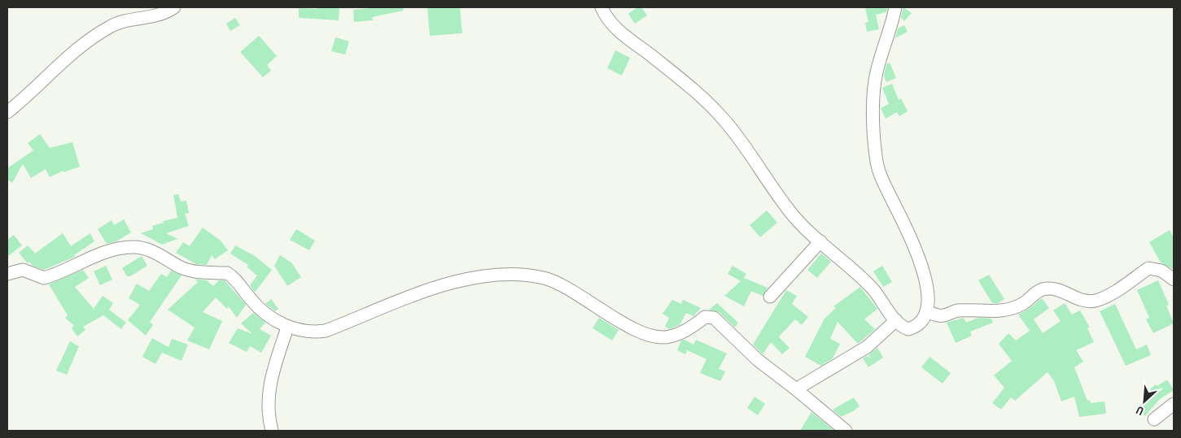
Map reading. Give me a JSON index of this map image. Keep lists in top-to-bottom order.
{
  "north": "bottom left"
}
